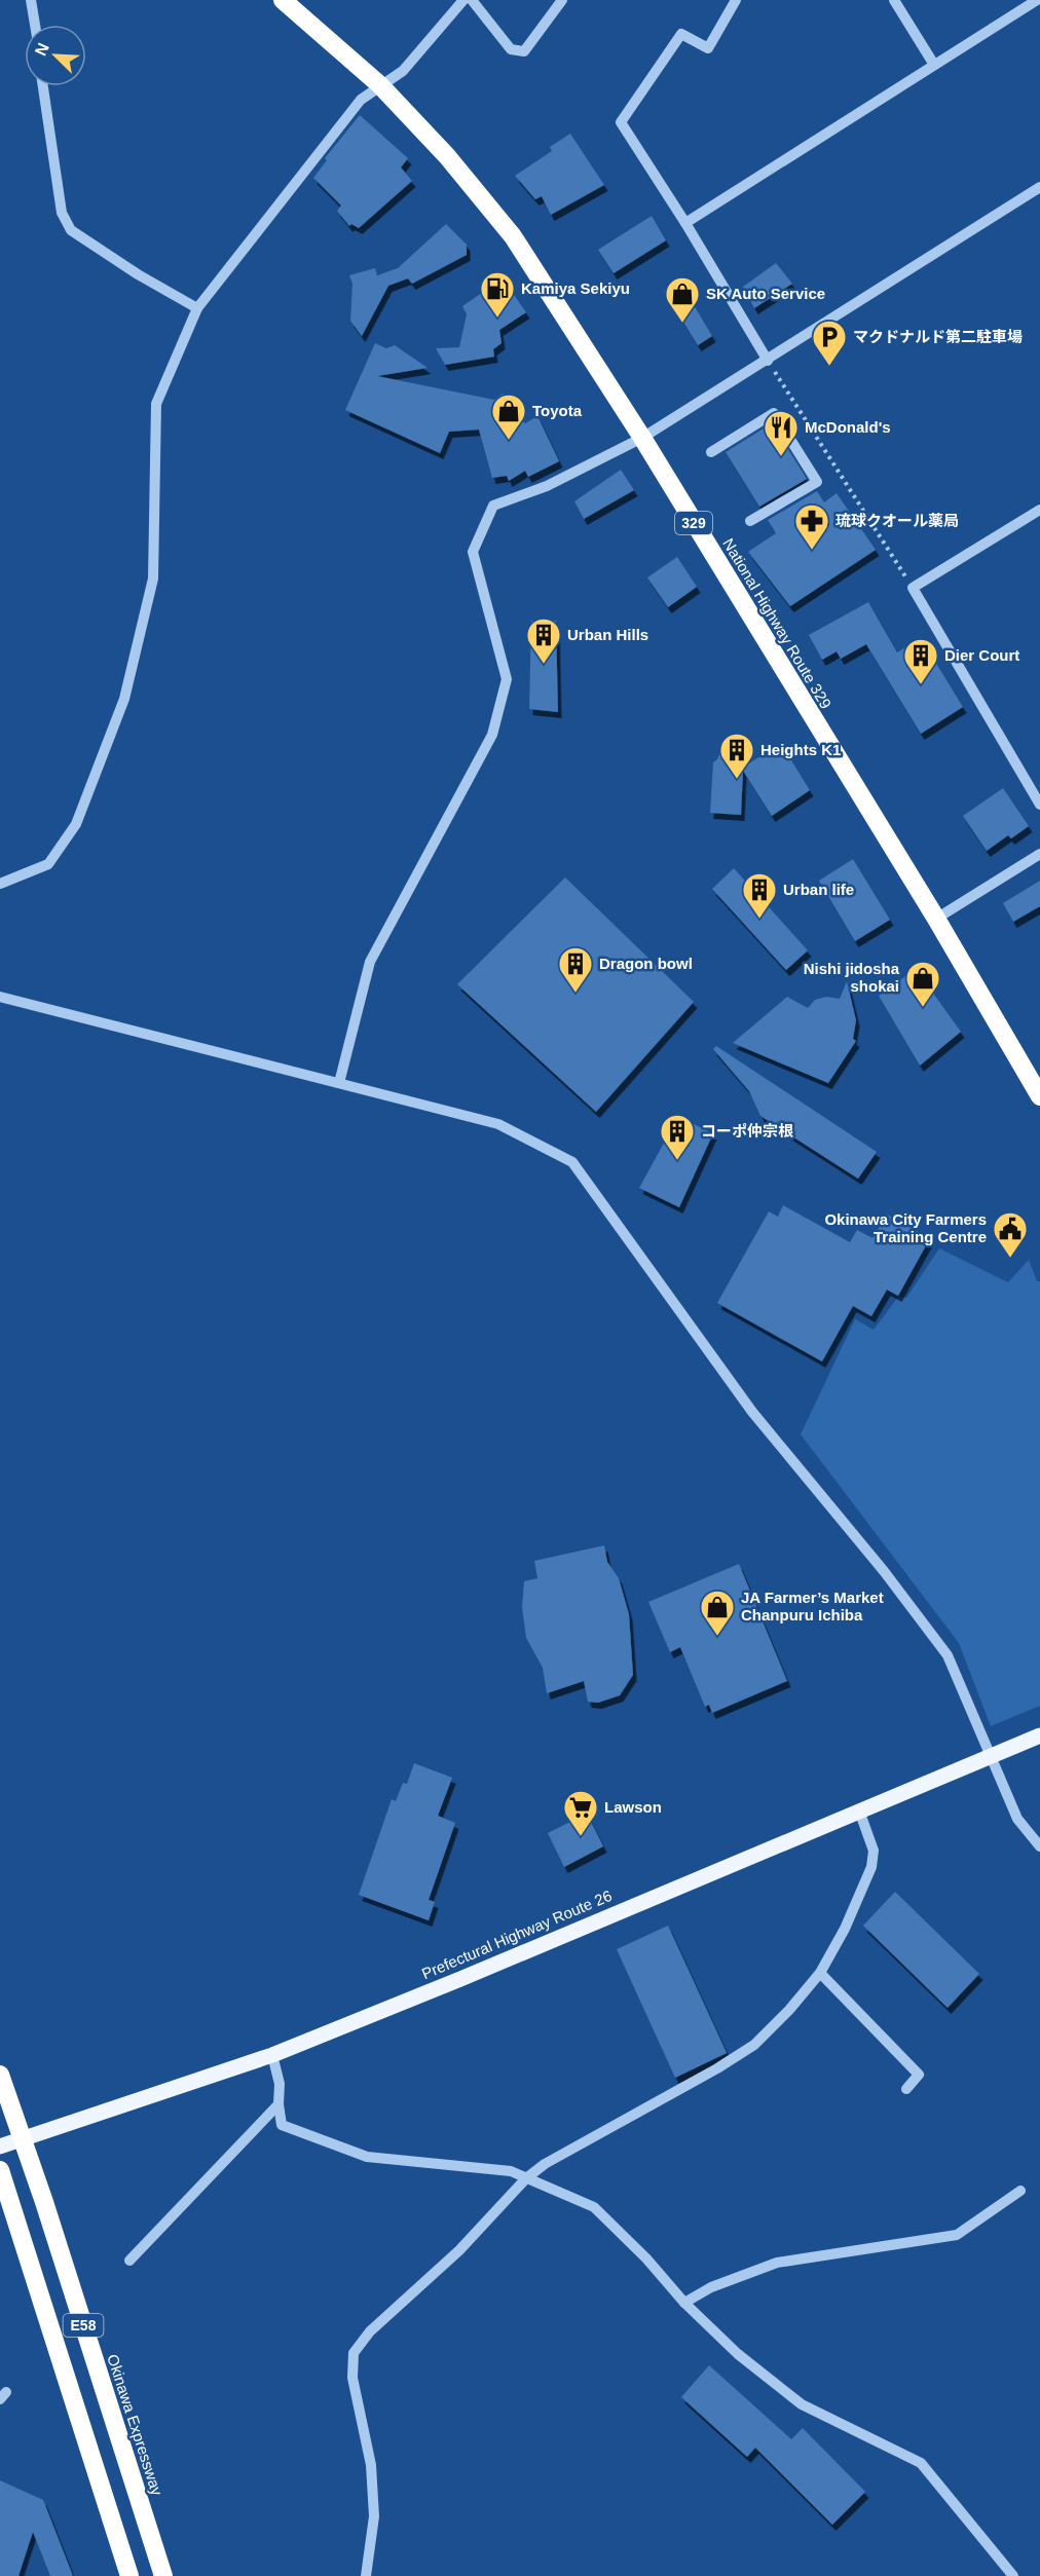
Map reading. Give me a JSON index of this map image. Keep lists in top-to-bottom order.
{
  "streets": {
    "highway": [
      "329",
      "National Highway Route 329",
      "E58",
      "Okinawa Expressway"
    ],
    "main road": ["Prefectural Highway Route 26"]
  },
  "places": {
    "fuel station": ["Kamiya Sekiyu"],
    "shop": [
      "SK Auto Service",
      "Toyota",
      "Nishi jidosha shokai",
      "JA Farmer’s Market Chanpuru Ichiba"
    ],
    "parking": ["マクドナルド第二駐車場"],
    "restaurant": ["McDonald's"],
    "pharmacy": ["琉球クオール薬局"],
    "building": [
      "Urban Hills",
      "Dier Court",
      "Heights K1",
      "Urban life",
      "Dragon bowl",
      "コーポ仲宗根"
    ],
    "public building": ["Okinawa City Farmers Training Centre"],
    "supermarket": ["Lawson"]
  },
  "north": "top left"
}
